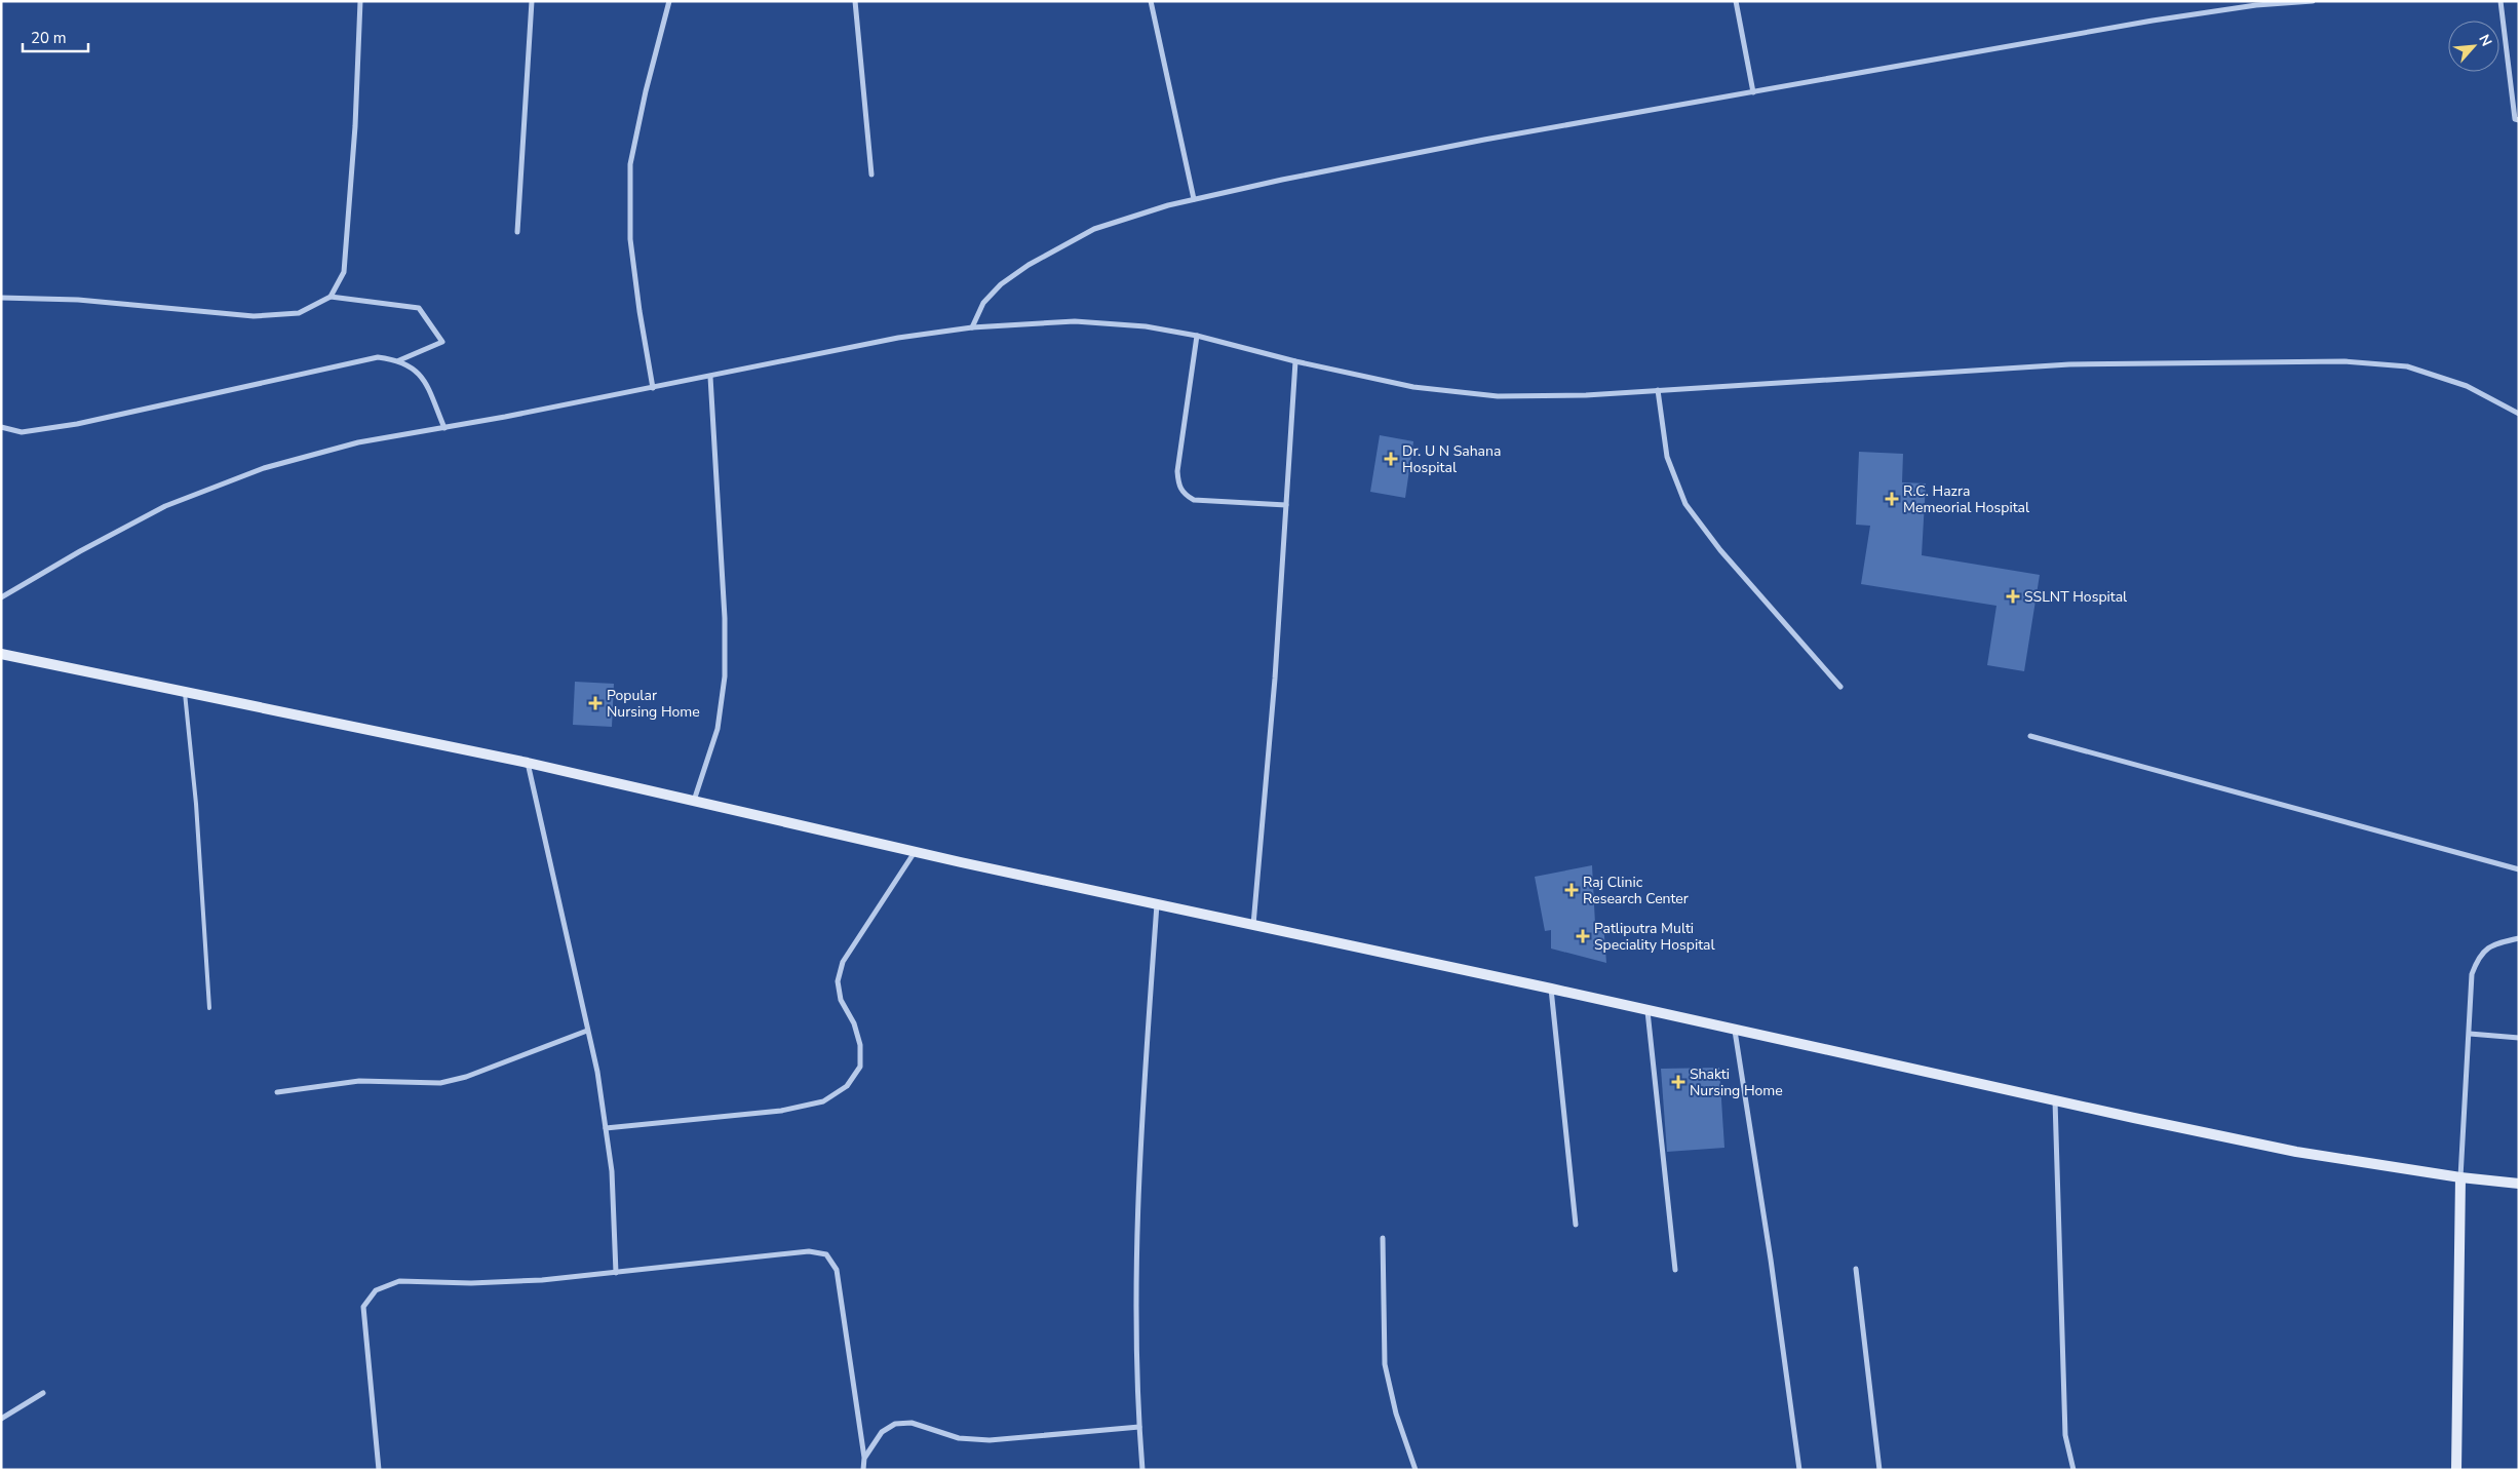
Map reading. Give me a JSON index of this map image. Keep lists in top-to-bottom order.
{
  "places": {
    "health": [
      "Dr. U N Sahana Hospital",
      "R.C. Hazra Memeorial Hospital",
      "SSLNT Hospital",
      "Popular Nursing Home",
      "Raj Clinic Research Center",
      "Patliputra Multi Speciality Hospital",
      "Shakti Nursing Home"
    ]
  },
  "scale_bar": "20 m",
  "north": "top right"
}
